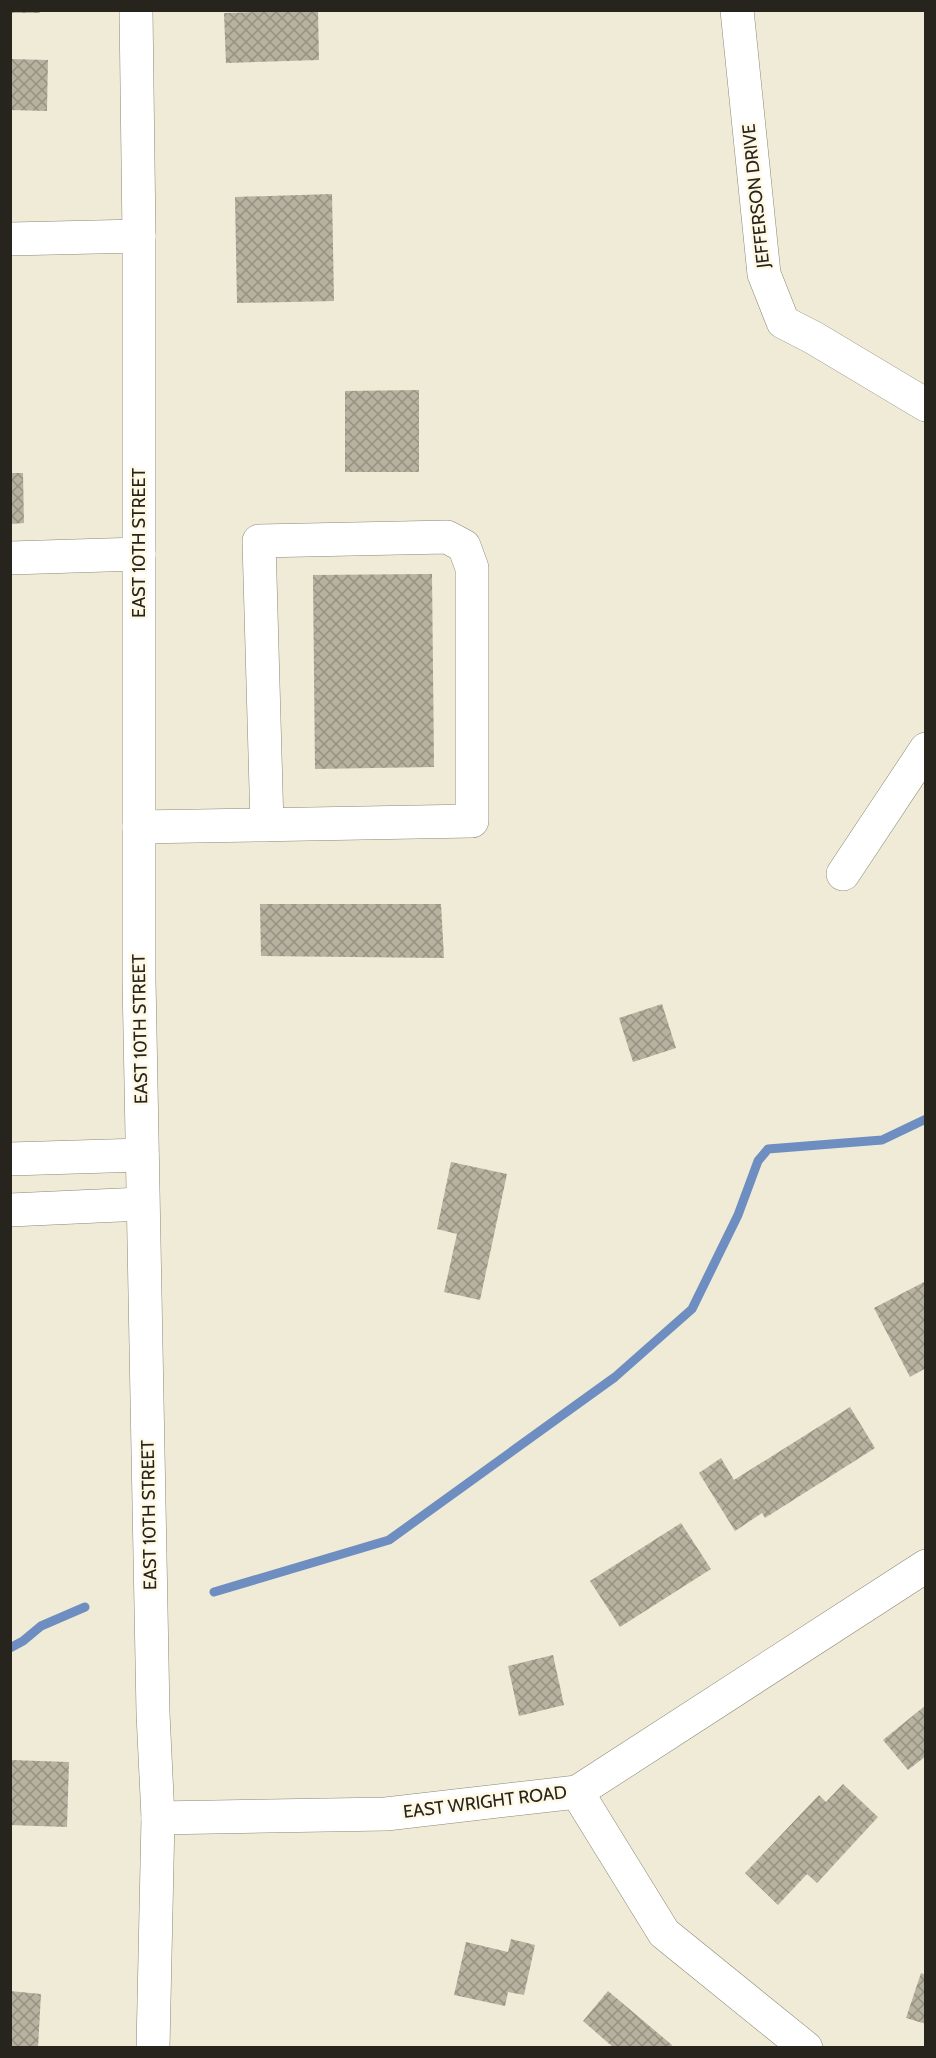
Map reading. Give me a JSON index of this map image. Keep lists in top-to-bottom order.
{
  "streets": {
    "main road": ["JEFFERSON DRIVE", "EAST 10TH STREET", "EAST WRIGHT ROAD"]
  },
  "crossings": [
    ["EAST 10TH STREET", "EAST WRIGHT ROAD"]
  ]
}
